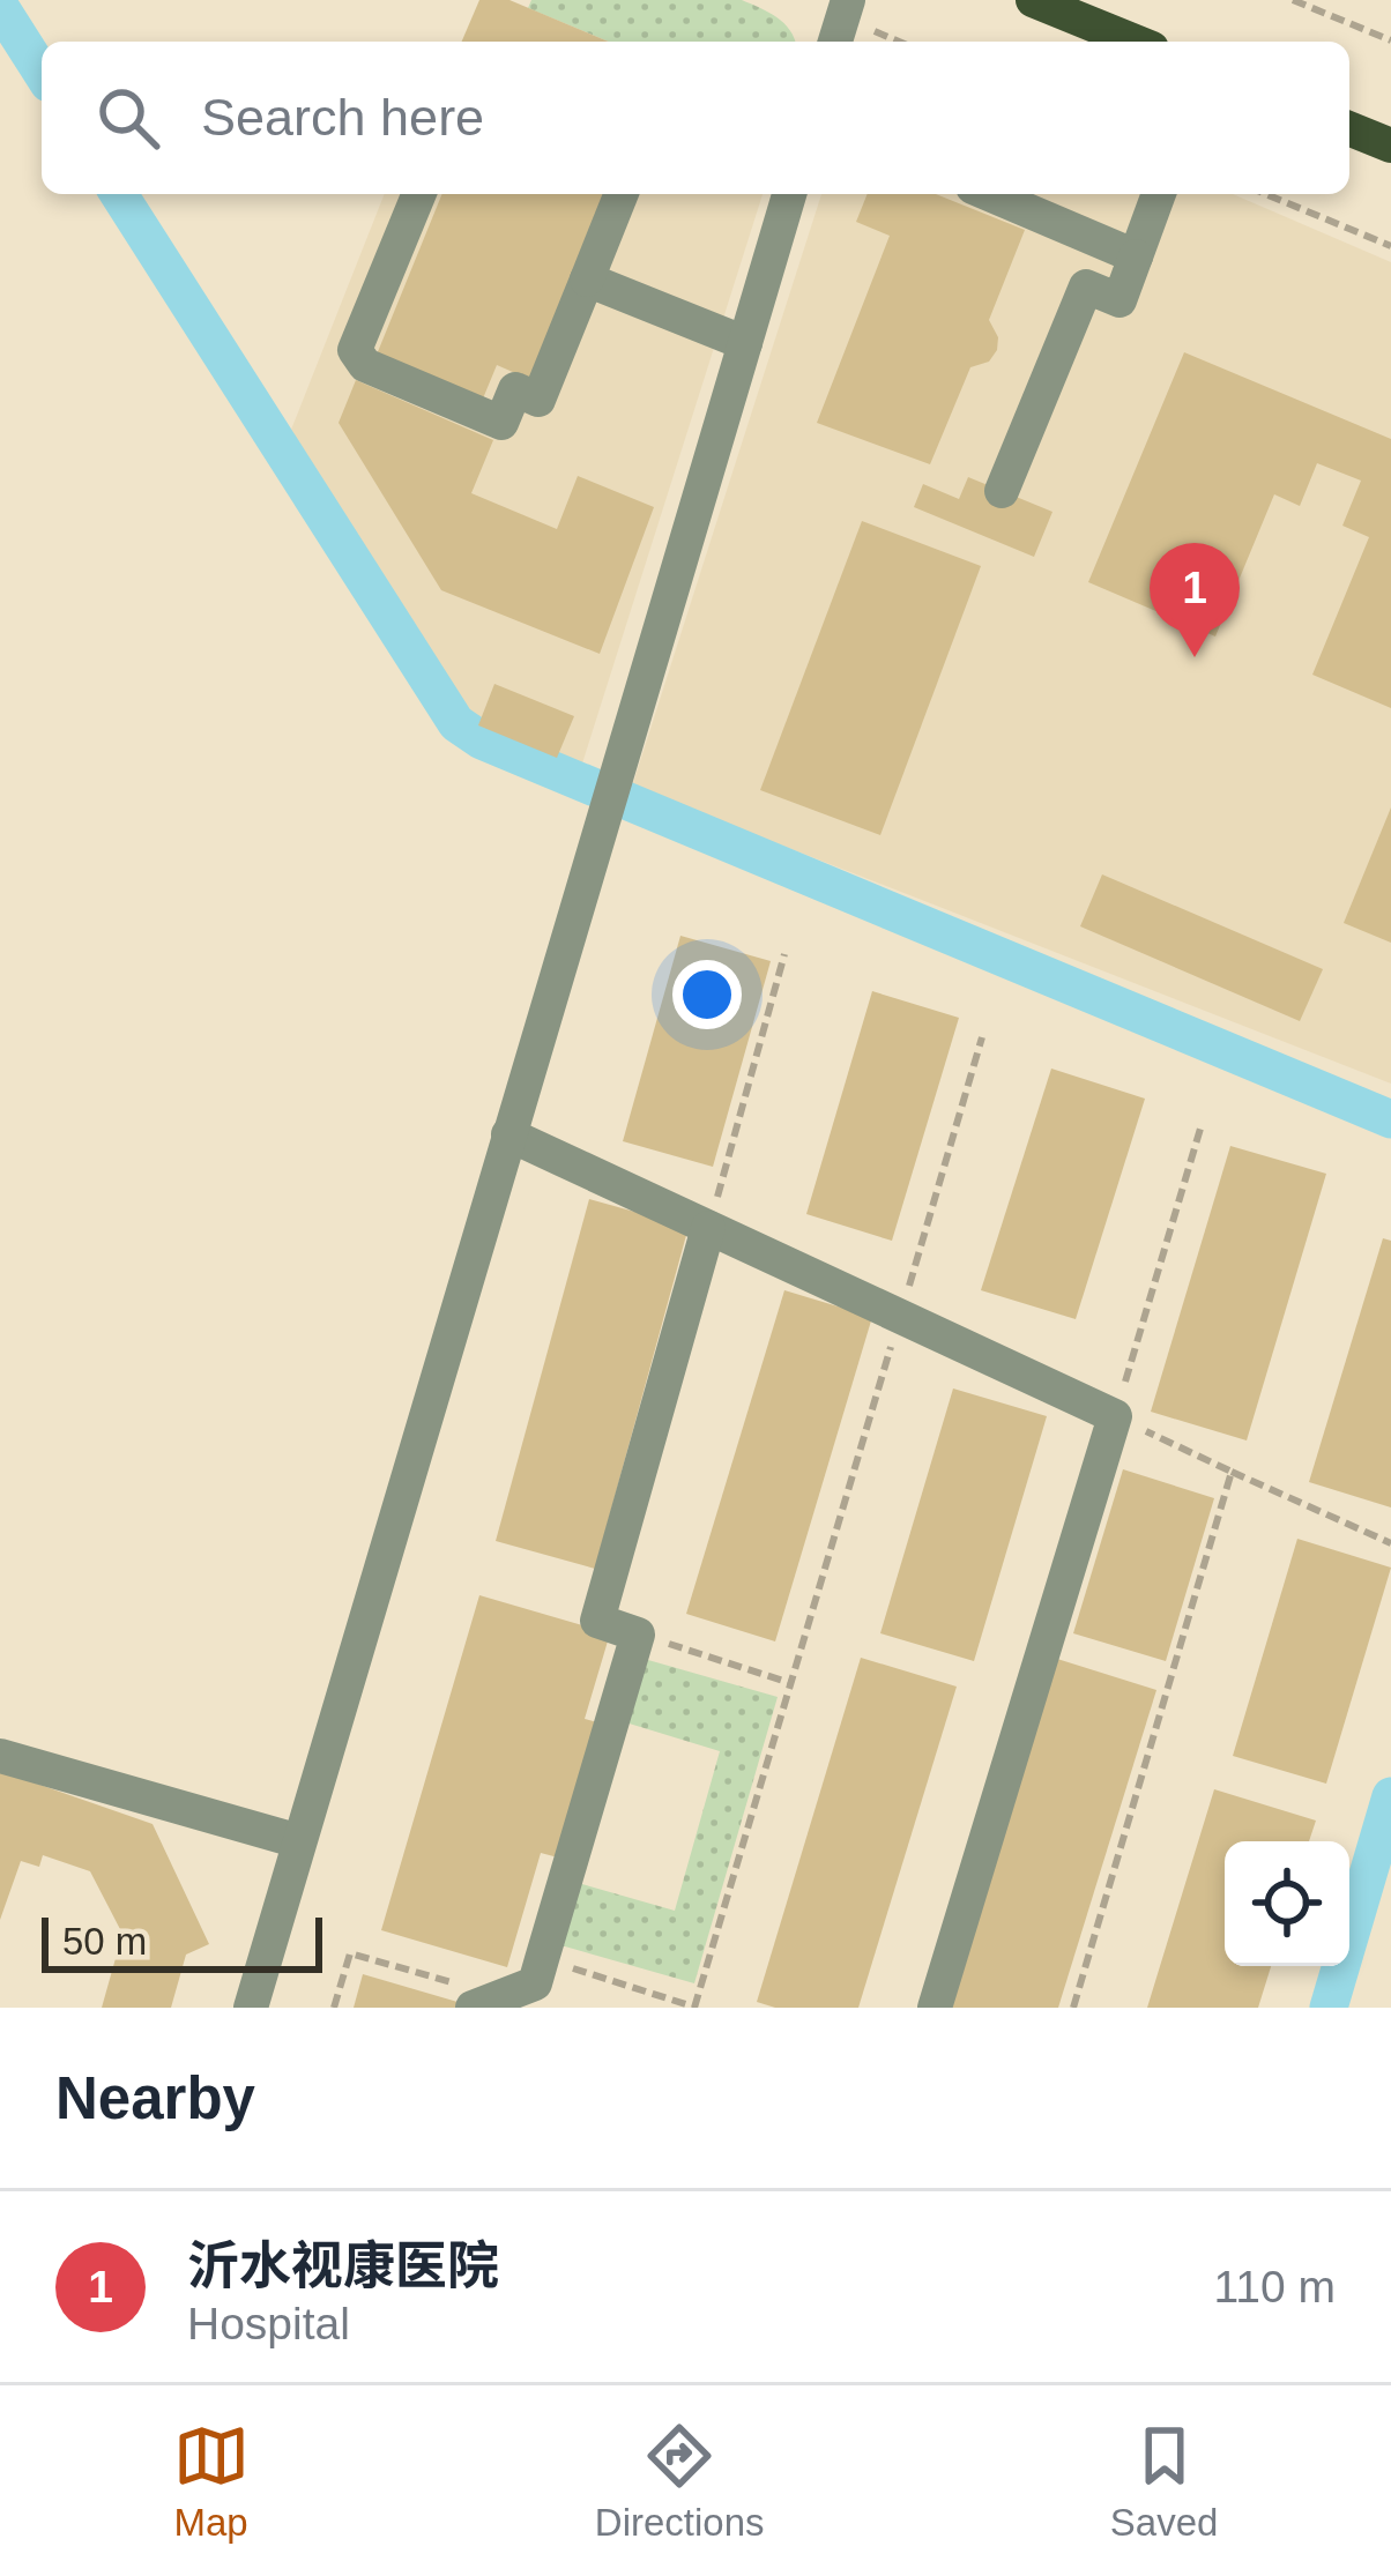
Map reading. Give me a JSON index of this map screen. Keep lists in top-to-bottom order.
{
  "scale_bar": "50 m",
  "page": {
    "search": "Search here",
    "pins": "1",
    "scale": "50 m",
    "heading": "Nearby",
    "list": [
      {
        "mark": "1",
        "name": "沂水视康医院",
        "note": "Hospital",
        "value": "110 m"
      }
    ],
    "nav": ["Map", "Directions", "Saved"]
  }
}
